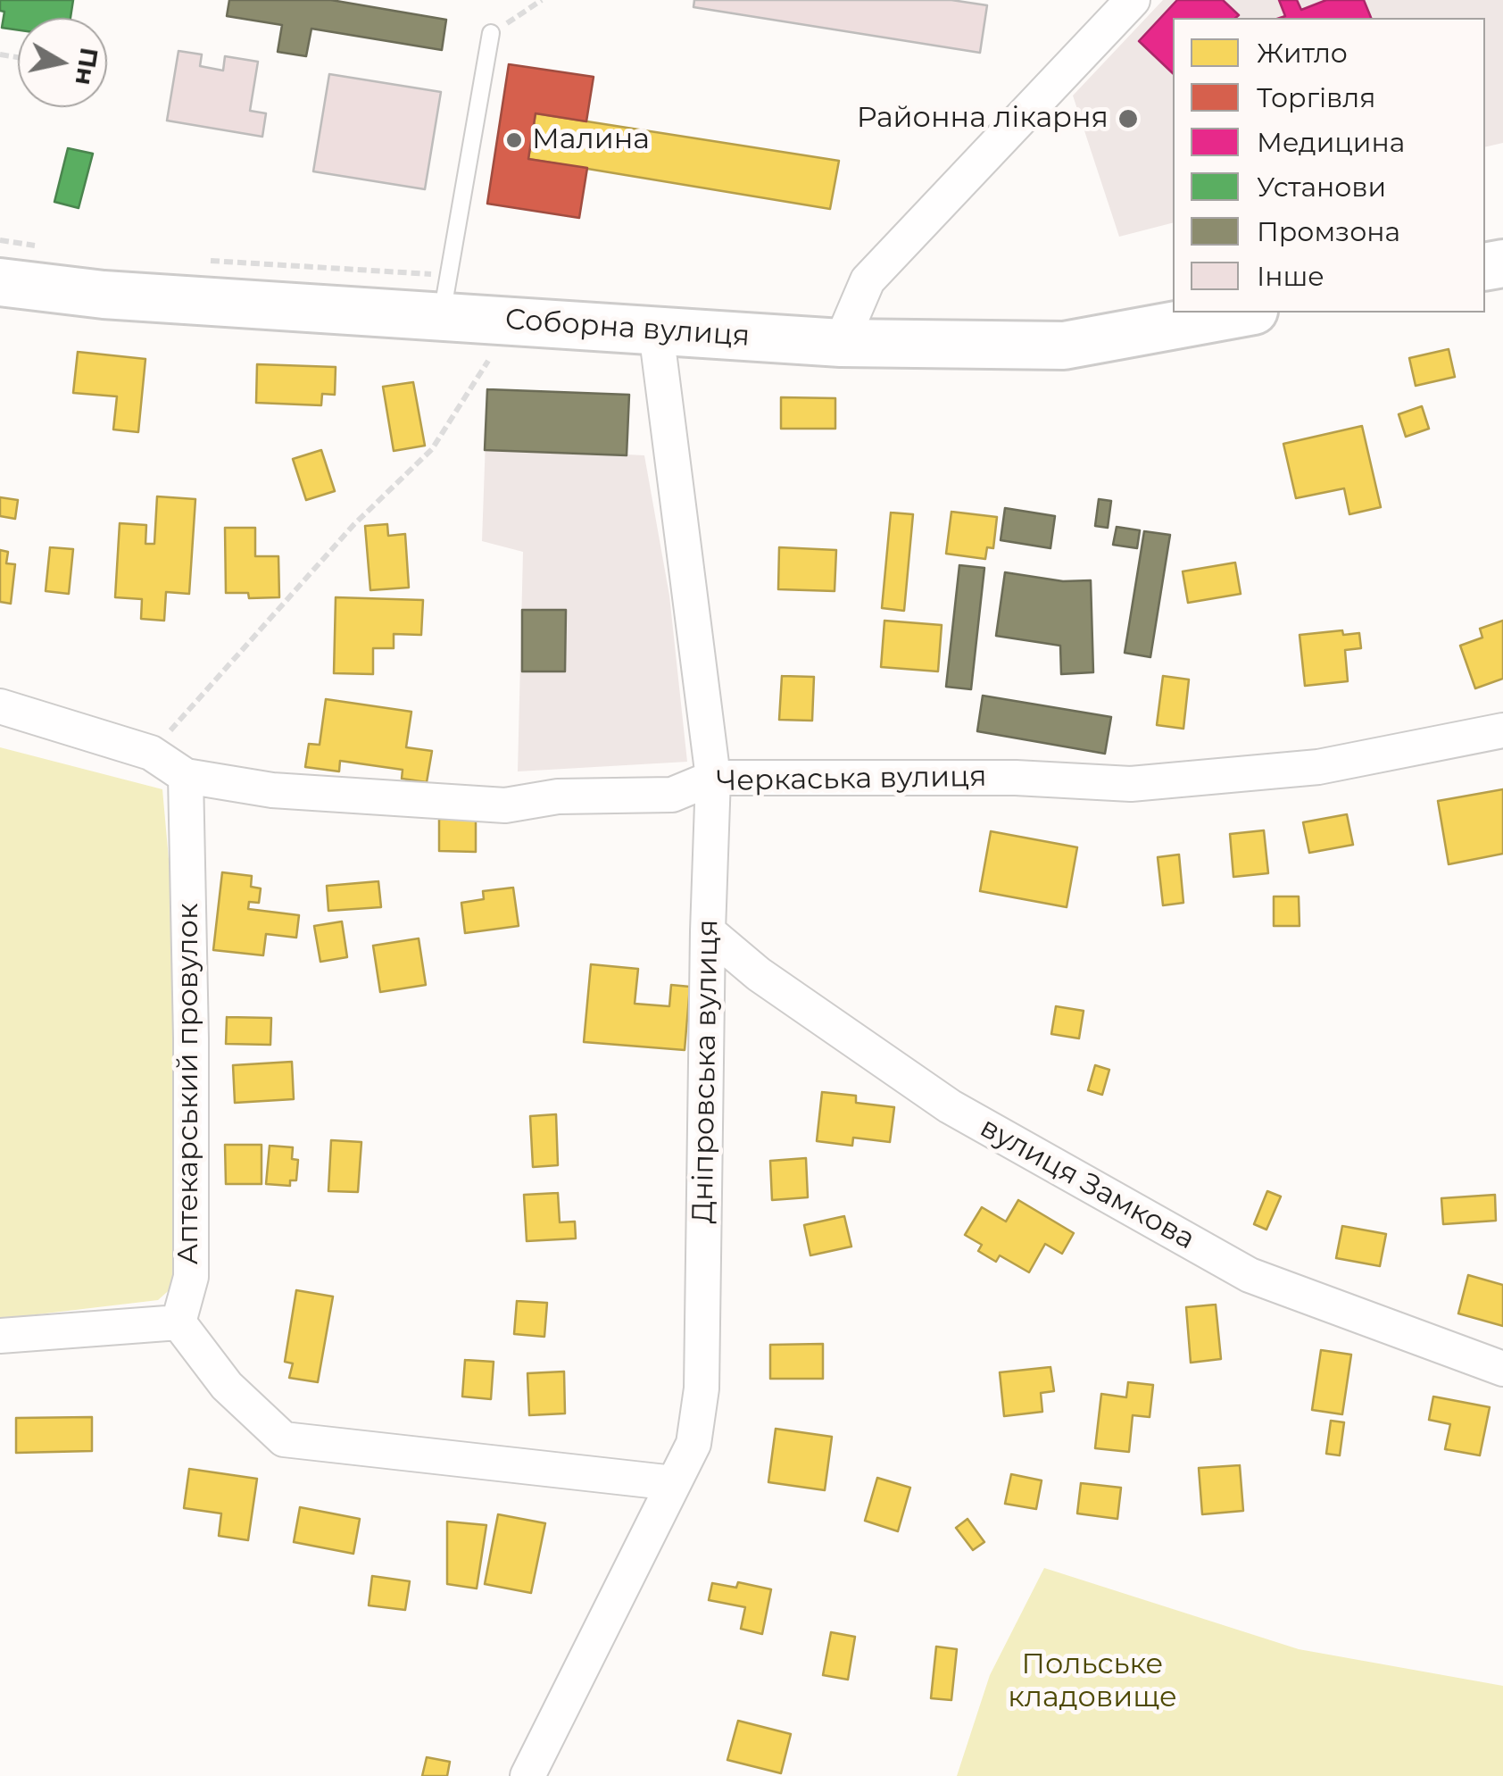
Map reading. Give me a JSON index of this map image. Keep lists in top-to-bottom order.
{
  "streets": {
    "main road": ["Соборна вулиця"],
    "street": [
      "Черкаська вулиця",
      "Дніпровська вулиця",
      "Аптекарський провулок",
      "вулиця Замкова"
    ]
  },
  "crossings": [
    ["Соборна вулиця", "Дніпровська вулиця"],
    ["Черкаська вулиця", "Дніпровська вулиця"],
    ["Черкаська вулиця", "Аптекарський провулок"],
    ["Дніпровська вулиця", "вулиця Замкова"]
  ],
  "parks": ["Польське кладовище"],
  "places": ["Районна лікарня", "Малина"],
  "legend": [
    "Житло",
    "Торгівля",
    "Медицина",
    "Установи",
    "Промзона",
    "Інше"
  ],
  "north": "right"
}
